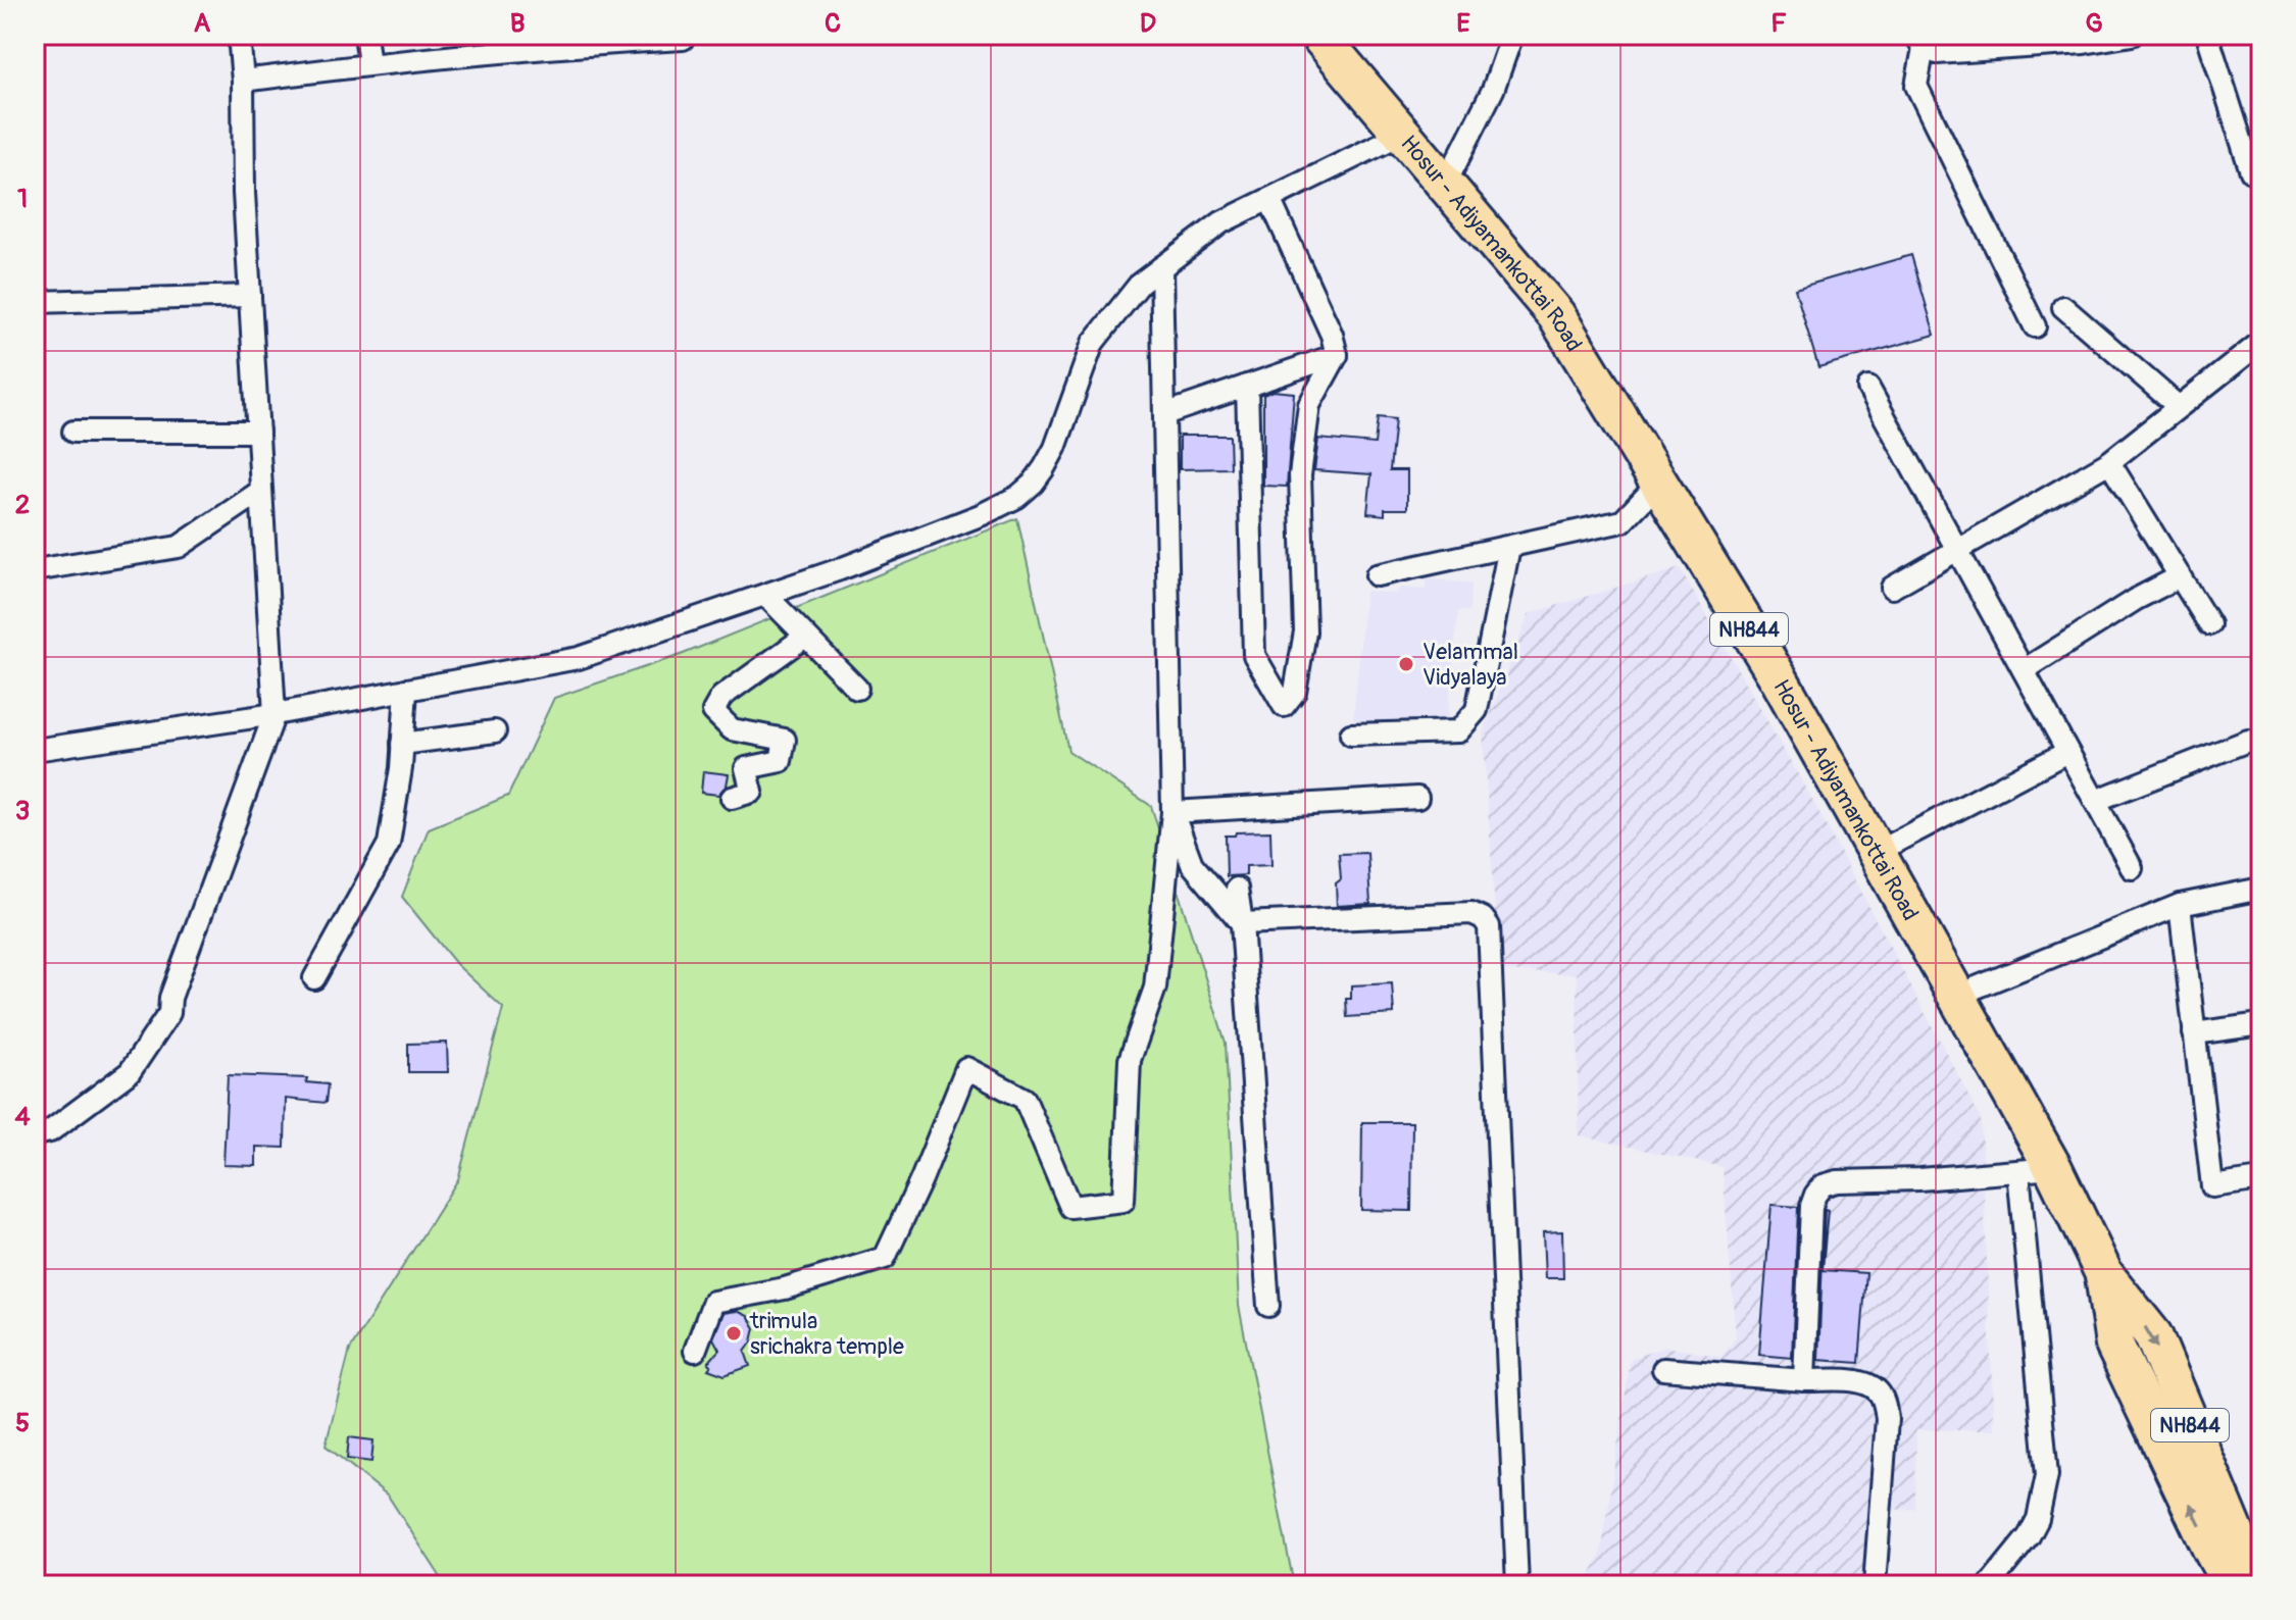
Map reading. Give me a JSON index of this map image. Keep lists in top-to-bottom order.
{
  "streets": {
    "highway": ["Hosur - Adiyamankottai Road", "NH844"]
  },
  "places": ["Velammal Vidyalaya", "trimula srichakra temple"],
  "grid": {
    "columns": [
      "A",
      "B",
      "C",
      "D",
      "E",
      "F",
      "G"
    ],
    "rows": [
      "1",
      "2",
      "3",
      "4",
      "5"
    ]
  }
}
